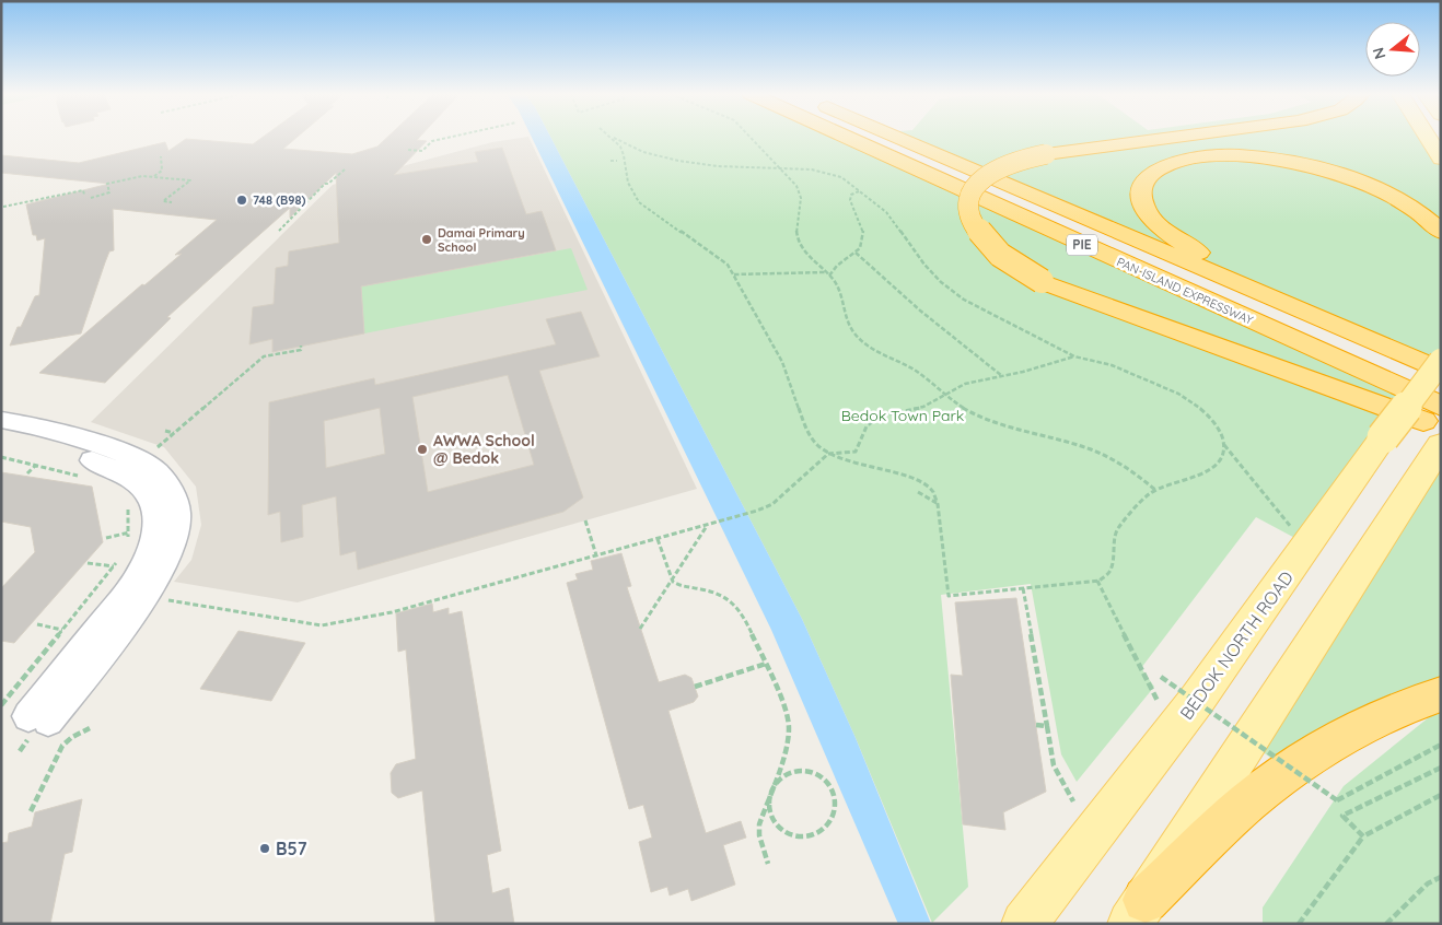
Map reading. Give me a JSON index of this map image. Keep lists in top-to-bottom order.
{
  "streets": {
    "highway": ["PIE", "PAN-ISLAND EXPRESSWAY"],
    "main road": ["BEDOK NORTH ROAD"]
  },
  "parks": ["Bedok Town Park"],
  "places": [
    "748 (B98)",
    "Damai Primary School",
    "AWWA School @ Bedok",
    "B57"
  ],
  "north": "left"
}
